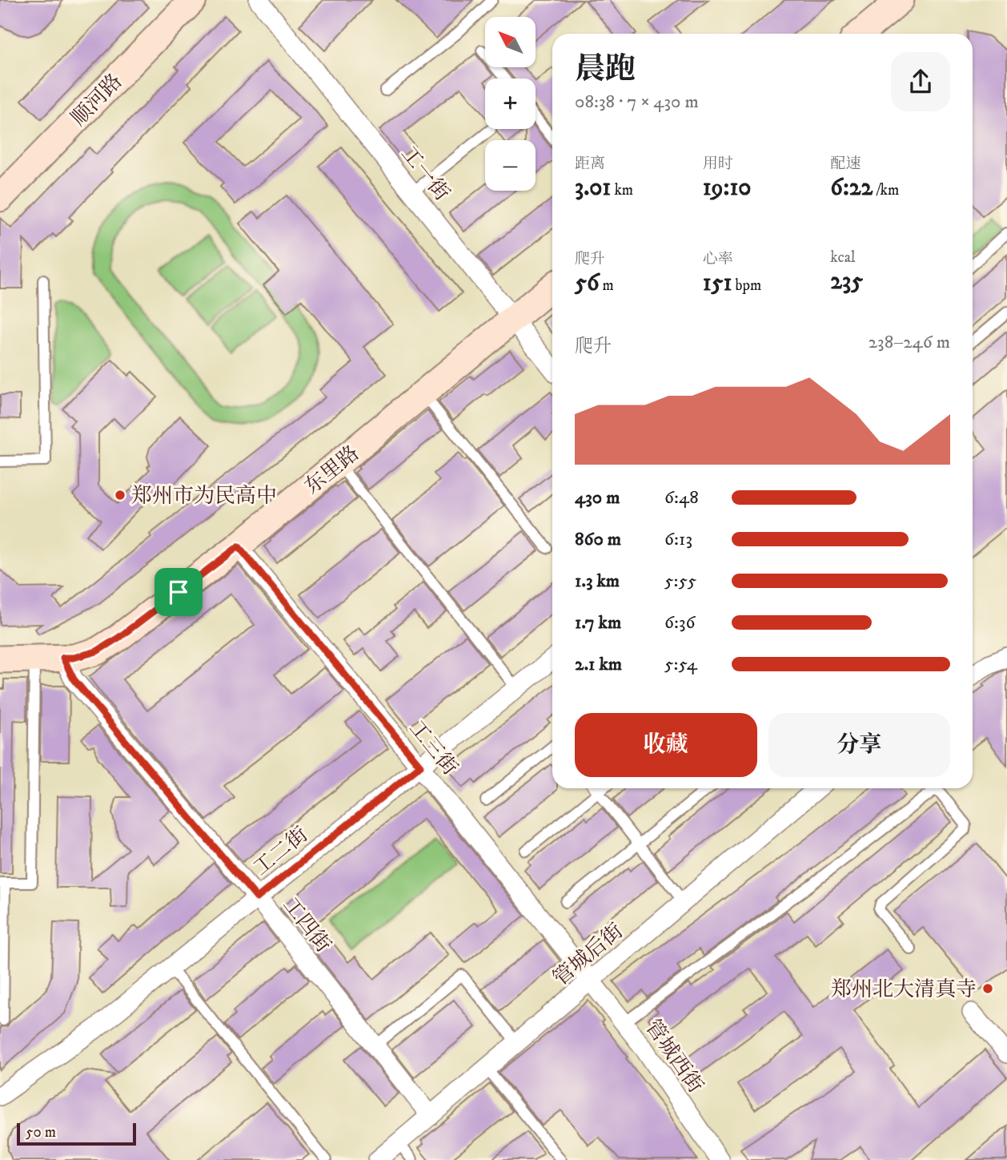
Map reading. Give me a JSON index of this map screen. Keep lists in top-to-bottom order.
{
  "streets": {
    "street": [
      "顺河路",
      "工一街",
      "东里路",
      "工三街",
      "工二街",
      "工四街",
      "管城后街",
      "管城西街"
    ]
  },
  "crossings": [
    ["工一街", "东里路"],
    ["东里路", "工三街"],
    ["东里路", "工四街"],
    ["工三街", "工二街"],
    ["工三街", "管城后街"],
    ["工三街", "管城西街"],
    ["工二街", "工四街"],
    ["工四街", "管城后街"],
    ["管城后街", "管城西街"]
  ],
  "places": ["郑州市为民高中", "郑州北大清真寺"],
  "scale_bar": "50 m",
  "north": "top left",
  "page": {
    "map_buttons": ["+", "−"],
    "heading": ["晨跑", "08:38 · 7 × 430 m"],
    "stats": [
      ["距离", "3.01 km"],
      ["用时", "19:10"],
      ["配速", "6:22 /km"],
      ["爬升", "56 m"],
      ["心率", "151 bpm"],
      ["kcal", "235"]
    ],
    "chart": ["爬升", "238–246 m"],
    "list": [
      {
        "name": "430 m",
        "note": "6:48"
      },
      {
        "name": "860 m",
        "note": "6:13"
      },
      {
        "name": "1.3 km",
        "note": "5:55"
      },
      {
        "name": "1.7 km",
        "note": "6:36"
      },
      {
        "name": "2.1 km",
        "note": "5:54"
      }
    ],
    "buttons": ["收藏", "分享"],
    "scale": "50 m"
  }
}
